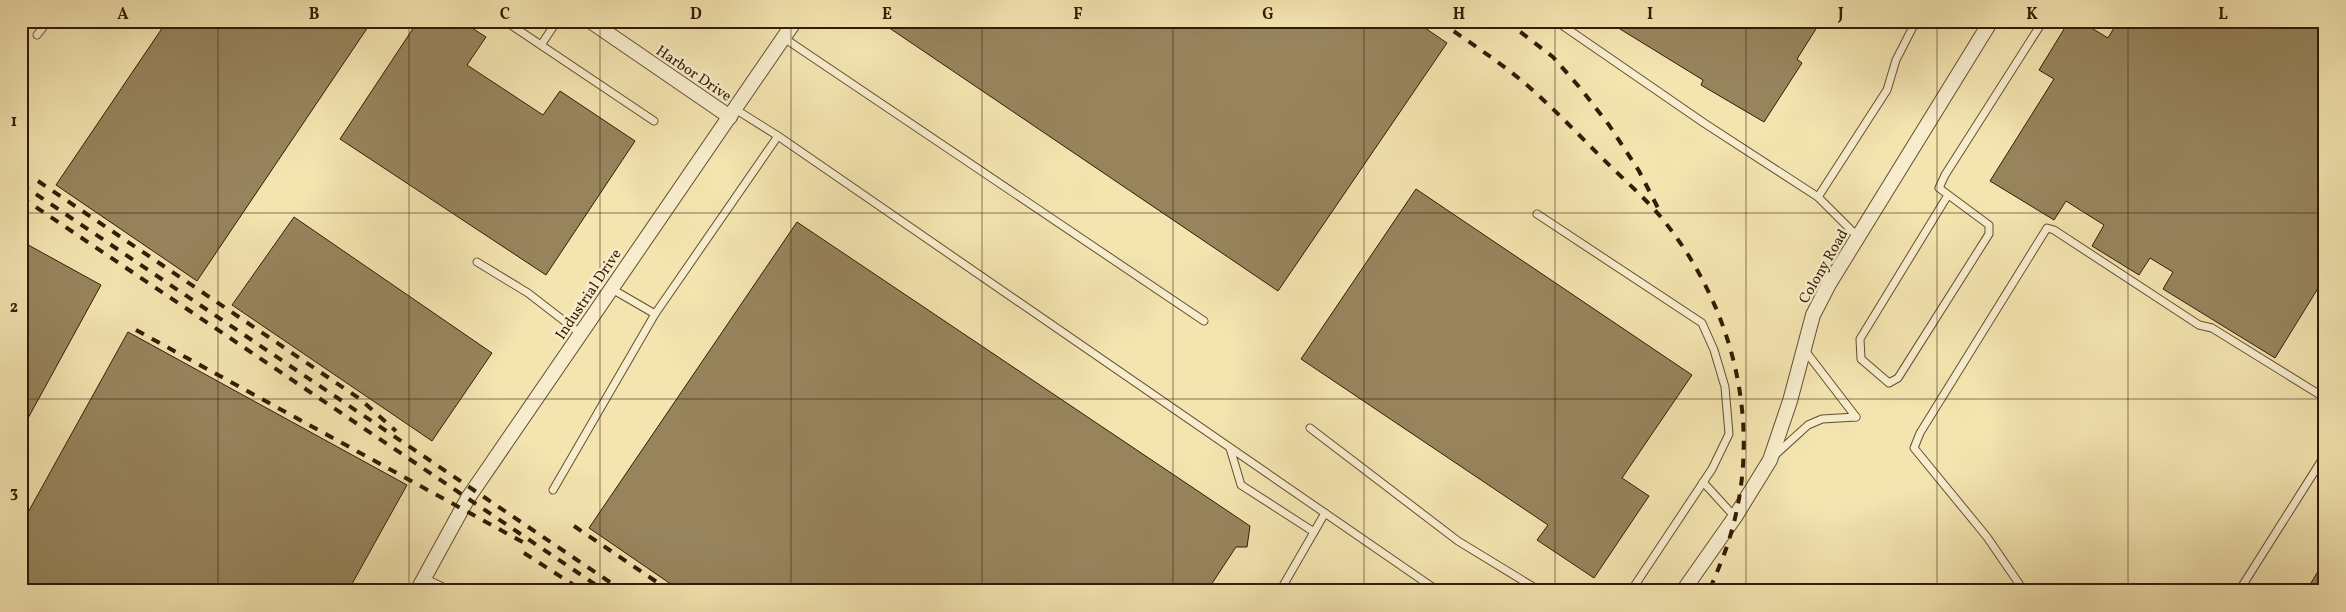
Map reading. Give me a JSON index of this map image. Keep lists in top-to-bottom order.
{
  "streets": {
    "street": ["Harbor Drive", "Colony Road", "Industrial Drive"]
  },
  "crossings": [
    ["Harbor Drive", "Industrial Drive"]
  ],
  "grid": {
    "columns": [
      "A",
      "B",
      "C",
      "D",
      "E",
      "F",
      "G",
      "H",
      "I",
      "J",
      "K",
      "L"
    ],
    "rows": ["1", "2", "3"]
  }
}
